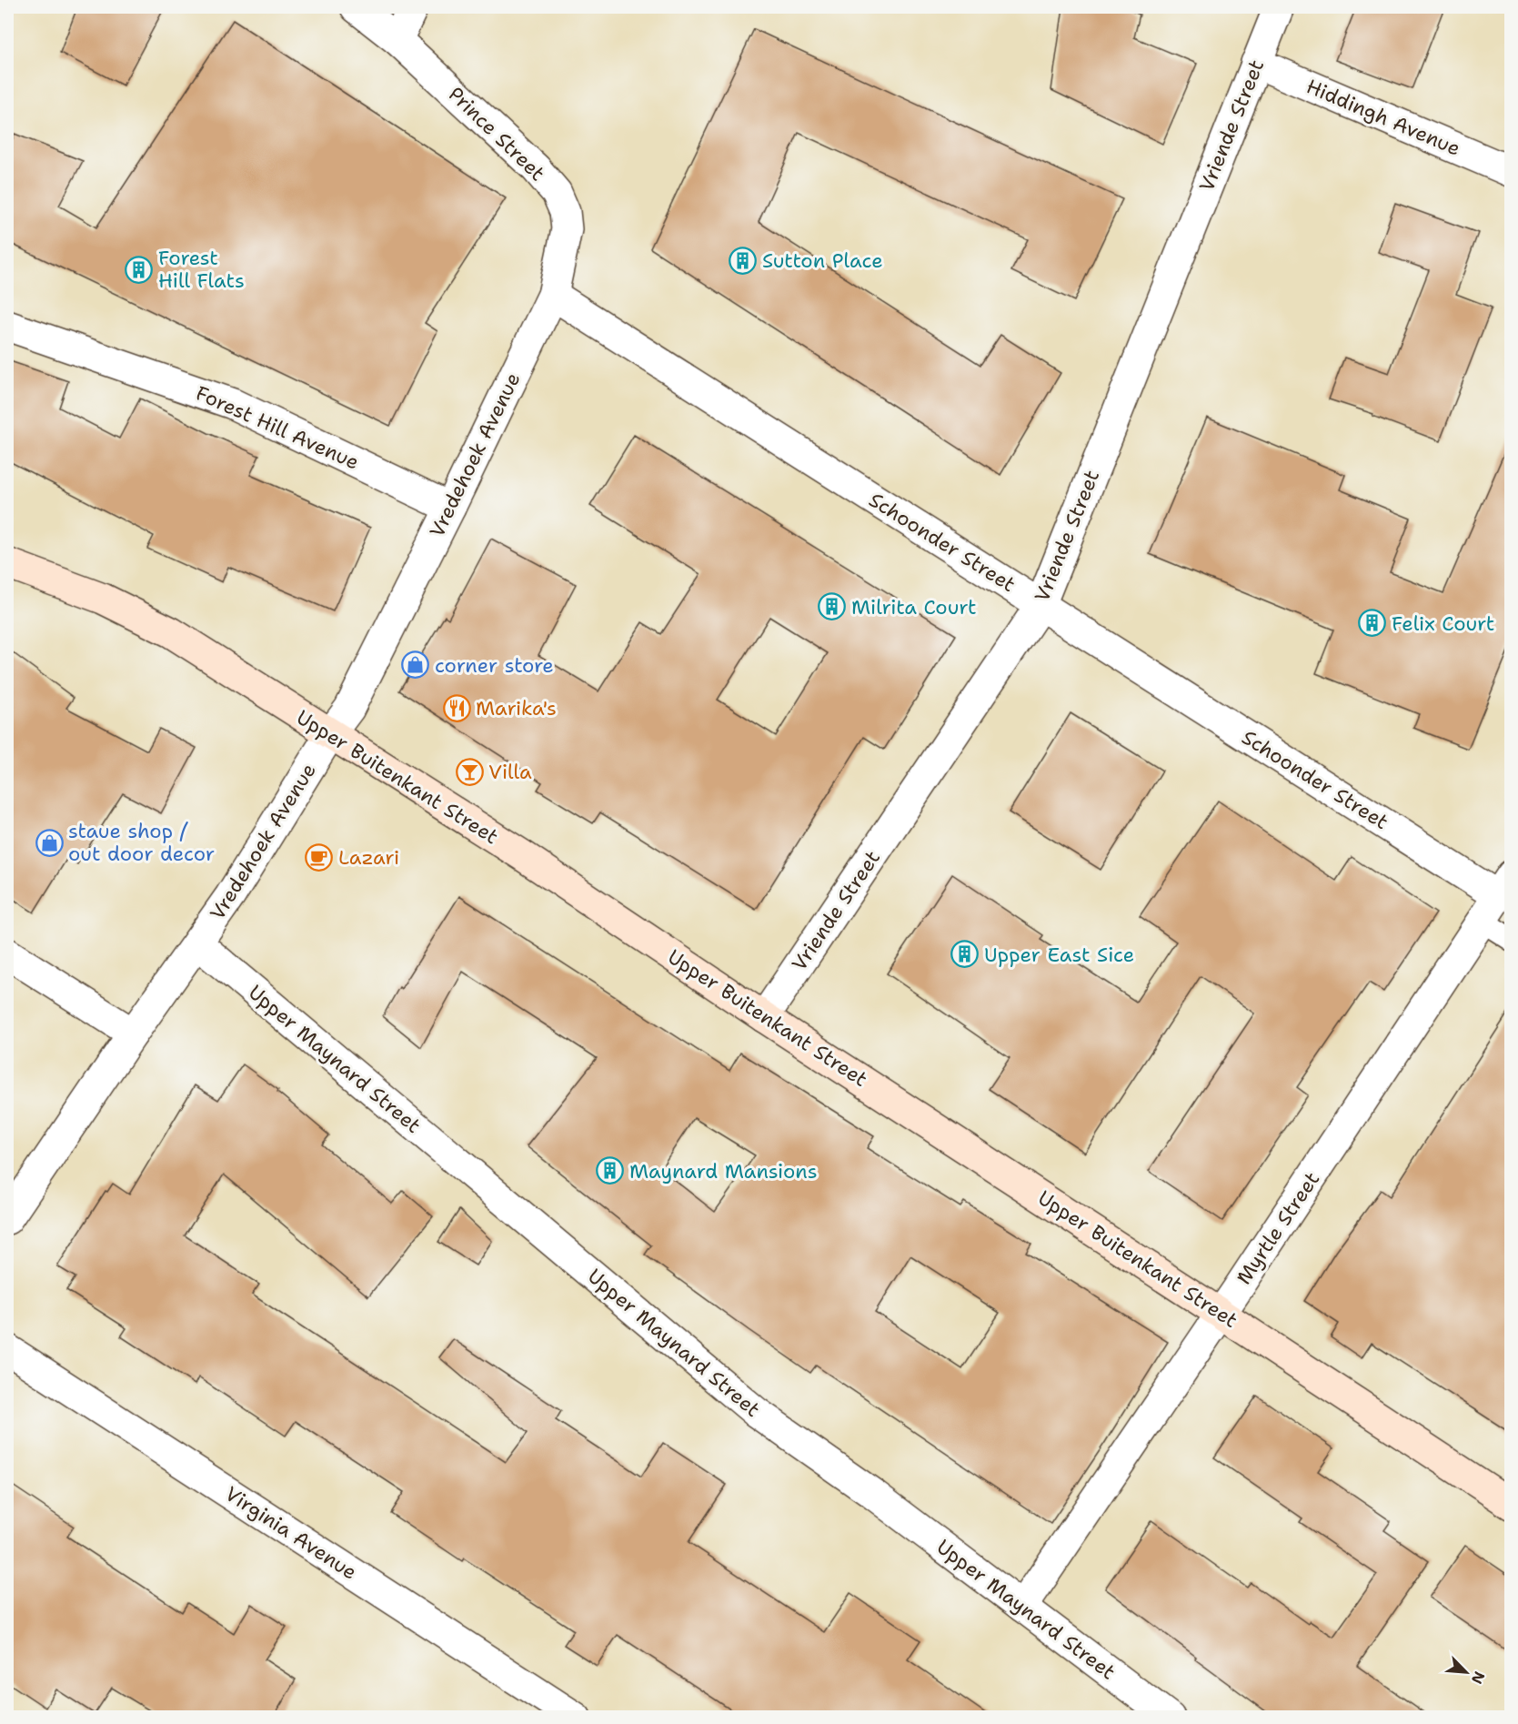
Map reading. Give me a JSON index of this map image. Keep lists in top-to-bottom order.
{
  "streets": {
    "street": [
      "Hiddingh Avenue",
      "Vriende Street",
      "Prince Street",
      "Forest Hill Avenue",
      "Vredehoek Avenue",
      "Schoonder Street",
      "Upper Buitenkant Street",
      "Upper Maynard Street",
      "Myrtle Street",
      "Virginia Avenue"
    ]
  },
  "crossings": [
    ["Hiddingh Avenue", "Vriende Street"],
    ["Vriende Street", "Schoonder Street"],
    ["Vriende Street", "Upper Buitenkant Street"],
    ["Prince Street", "Vredehoek Avenue"],
    ["Prince Street", "Schoonder Street"],
    ["Forest Hill Avenue", "Vredehoek Avenue"],
    ["Vredehoek Avenue", "Schoonder Street"],
    ["Vredehoek Avenue", "Upper Buitenkant Street"],
    ["Vredehoek Avenue", "Upper Maynard Street"],
    ["Schoonder Street", "Myrtle Street"],
    ["Upper Buitenkant Street", "Myrtle Street"],
    ["Upper Maynard Street", "Myrtle Street"]
  ],
  "places": {
    "building": [
      "Sutton Place",
      "Forest Hill Flats",
      "Milrita Court",
      "Felix Court",
      "Upper East Sice",
      "Maynard Mansions"
    ],
    "shop": ["corner store", "staue shop / out door decor"],
    "restaurant": ["Marika's"],
    "bar": ["Villa"],
    "cafe": ["Lazari"]
  },
  "north": "bottom right"
}
